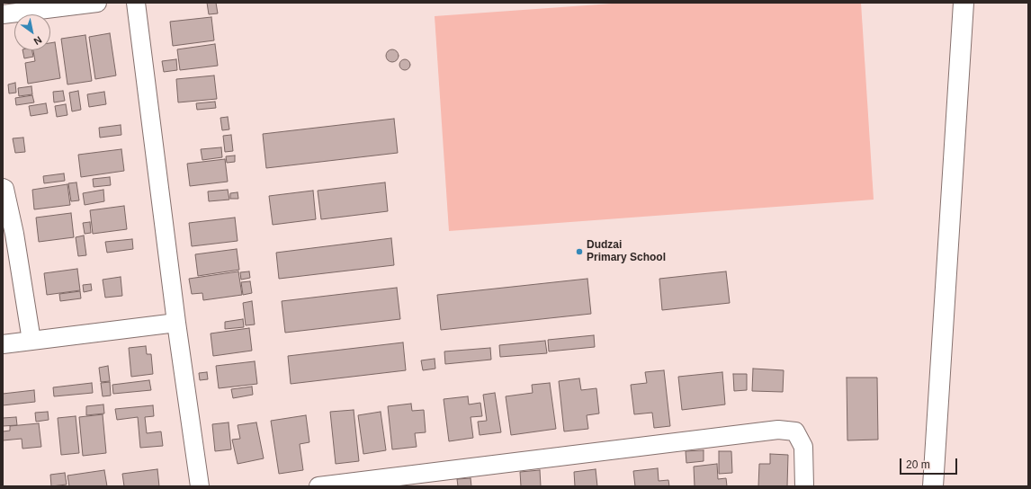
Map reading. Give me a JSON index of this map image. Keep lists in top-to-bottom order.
{
  "places": ["Dudzai Primary School"],
  "scale_bar": "20 m",
  "north": "bottom right"
}
